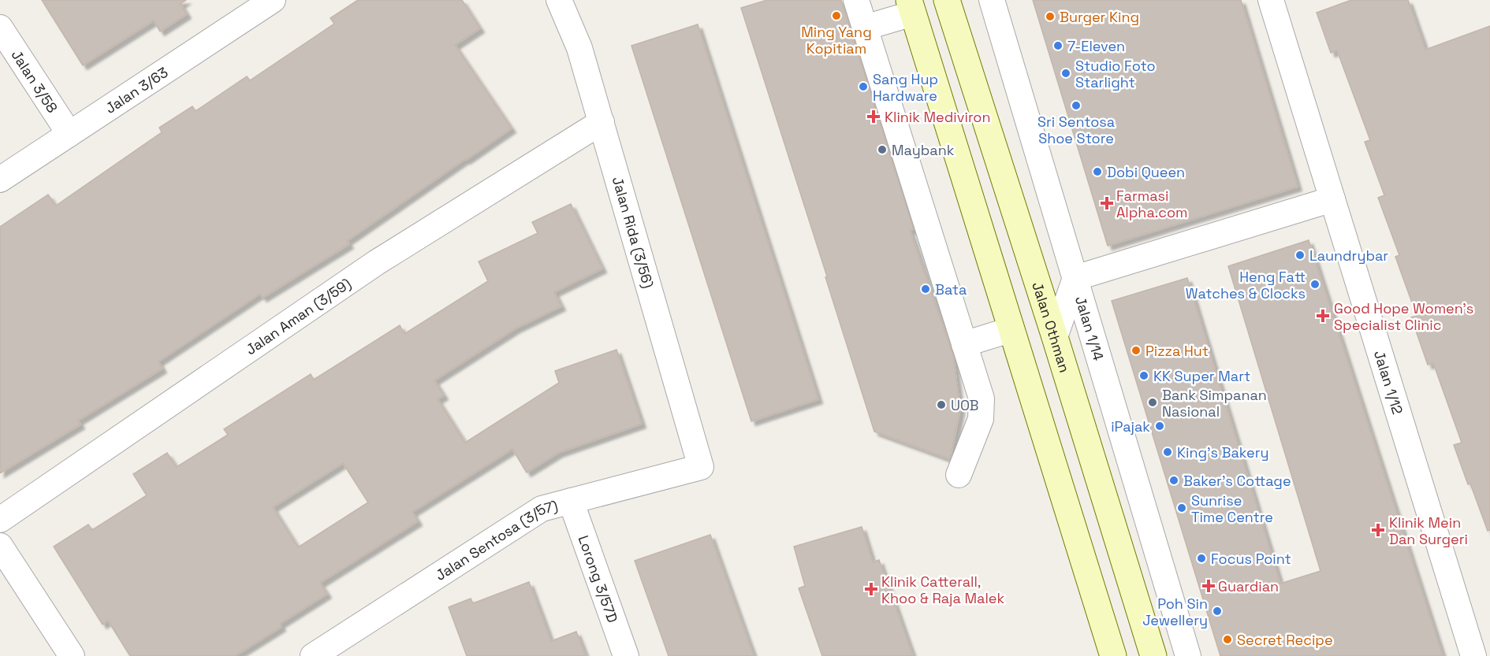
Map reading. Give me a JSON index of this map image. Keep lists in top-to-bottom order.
{
  "streets": {
    "main road": ["Jalan Othman"],
    "street": [
      "Jalan 3/58",
      "Jalan 3/63",
      "Jalan Rida (3/56)",
      "Jalan Aman (3/59)",
      "Jalan 1/14",
      "Jalan 1/12",
      "Jalan Sentosa (3/57)",
      "Lorong 3/57D"
    ]
  },
  "crossings": [
    ["Jalan 3/58", "Jalan 3/63"],
    ["Jalan Rida (3/56)", "Jalan Aman (3/59)"],
    ["Jalan Rida (3/56)", "Jalan Sentosa (3/57)"],
    ["Jalan Sentosa (3/57)", "Lorong 3/57D"]
  ],
  "places": {
    "other": [
      "Ming Yang Kopitiam",
      "Burger King",
      "7-Eleven",
      "Studio Foto Starlight",
      "Sang Hup Hardware",
      "Sri Sentosa Shoe Store",
      "Maybank",
      "Dobi Queen",
      "Laundrybar",
      "Heng Fatt Watches & Clocks",
      "Bata",
      "Pizza Hut",
      "KK Super Mart",
      "Bank Simpanan Nasional",
      "UOB",
      "iPajak",
      "King's Bakery",
      "Baker's Cottage",
      "Sunrise Time Centre",
      "Focus Point",
      "Poh Sin Jewellery",
      "Secret Recipe"
    ],
    "health": [
      "Klinik Mediviron",
      "Farmasi Alpha.com",
      "Good Hope Women's Specialist Clinic",
      "Klinik Mein Dan Surgeri",
      "Guardian",
      "Klinik Catterall, Khoo & Raja Malek"
    ]
  }
}
